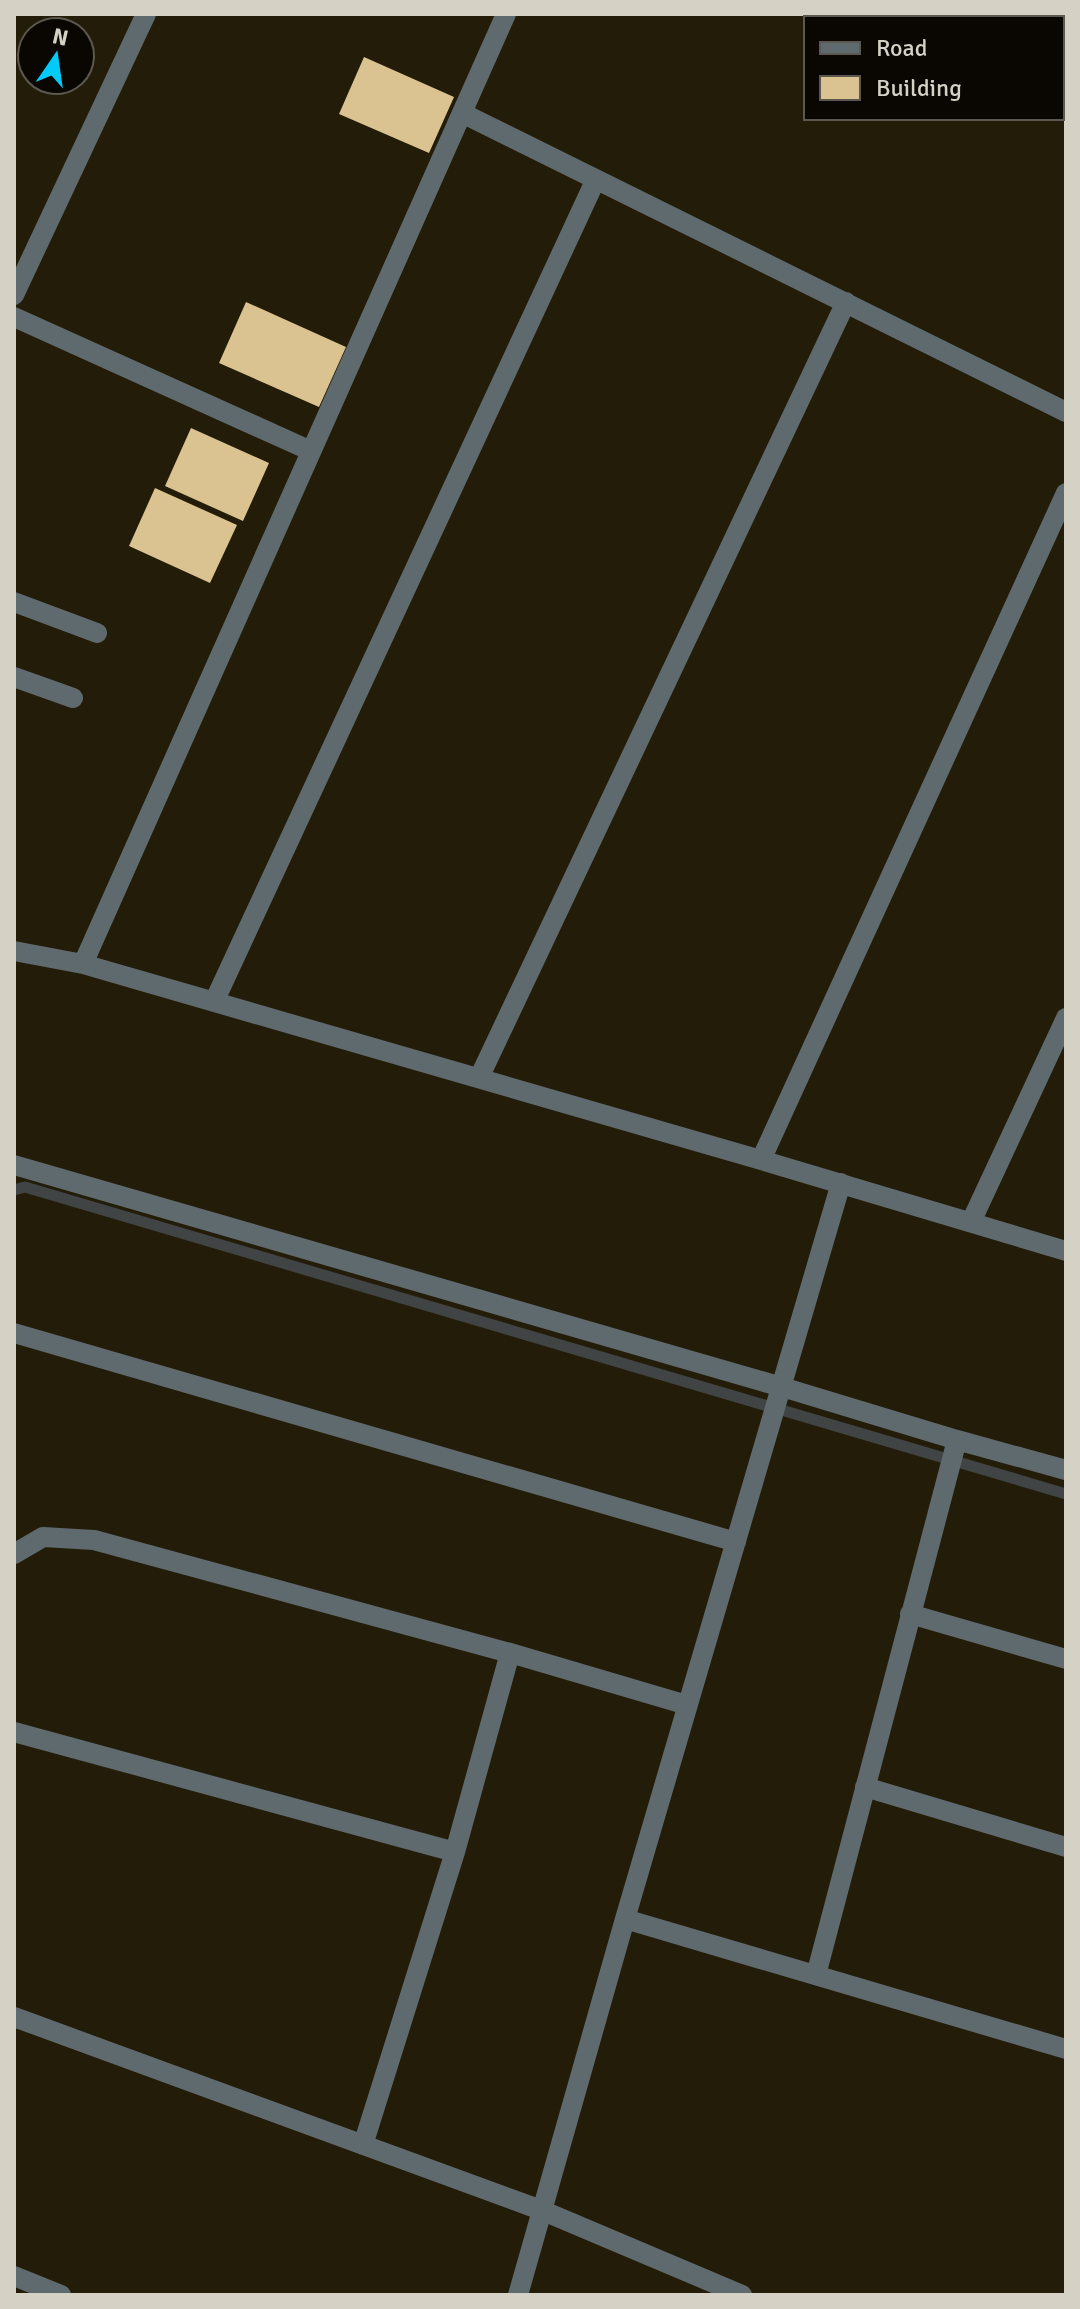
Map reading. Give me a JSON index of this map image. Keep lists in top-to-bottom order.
{
  "legend": ["Road", "Building"],
  "north": "top"
}
